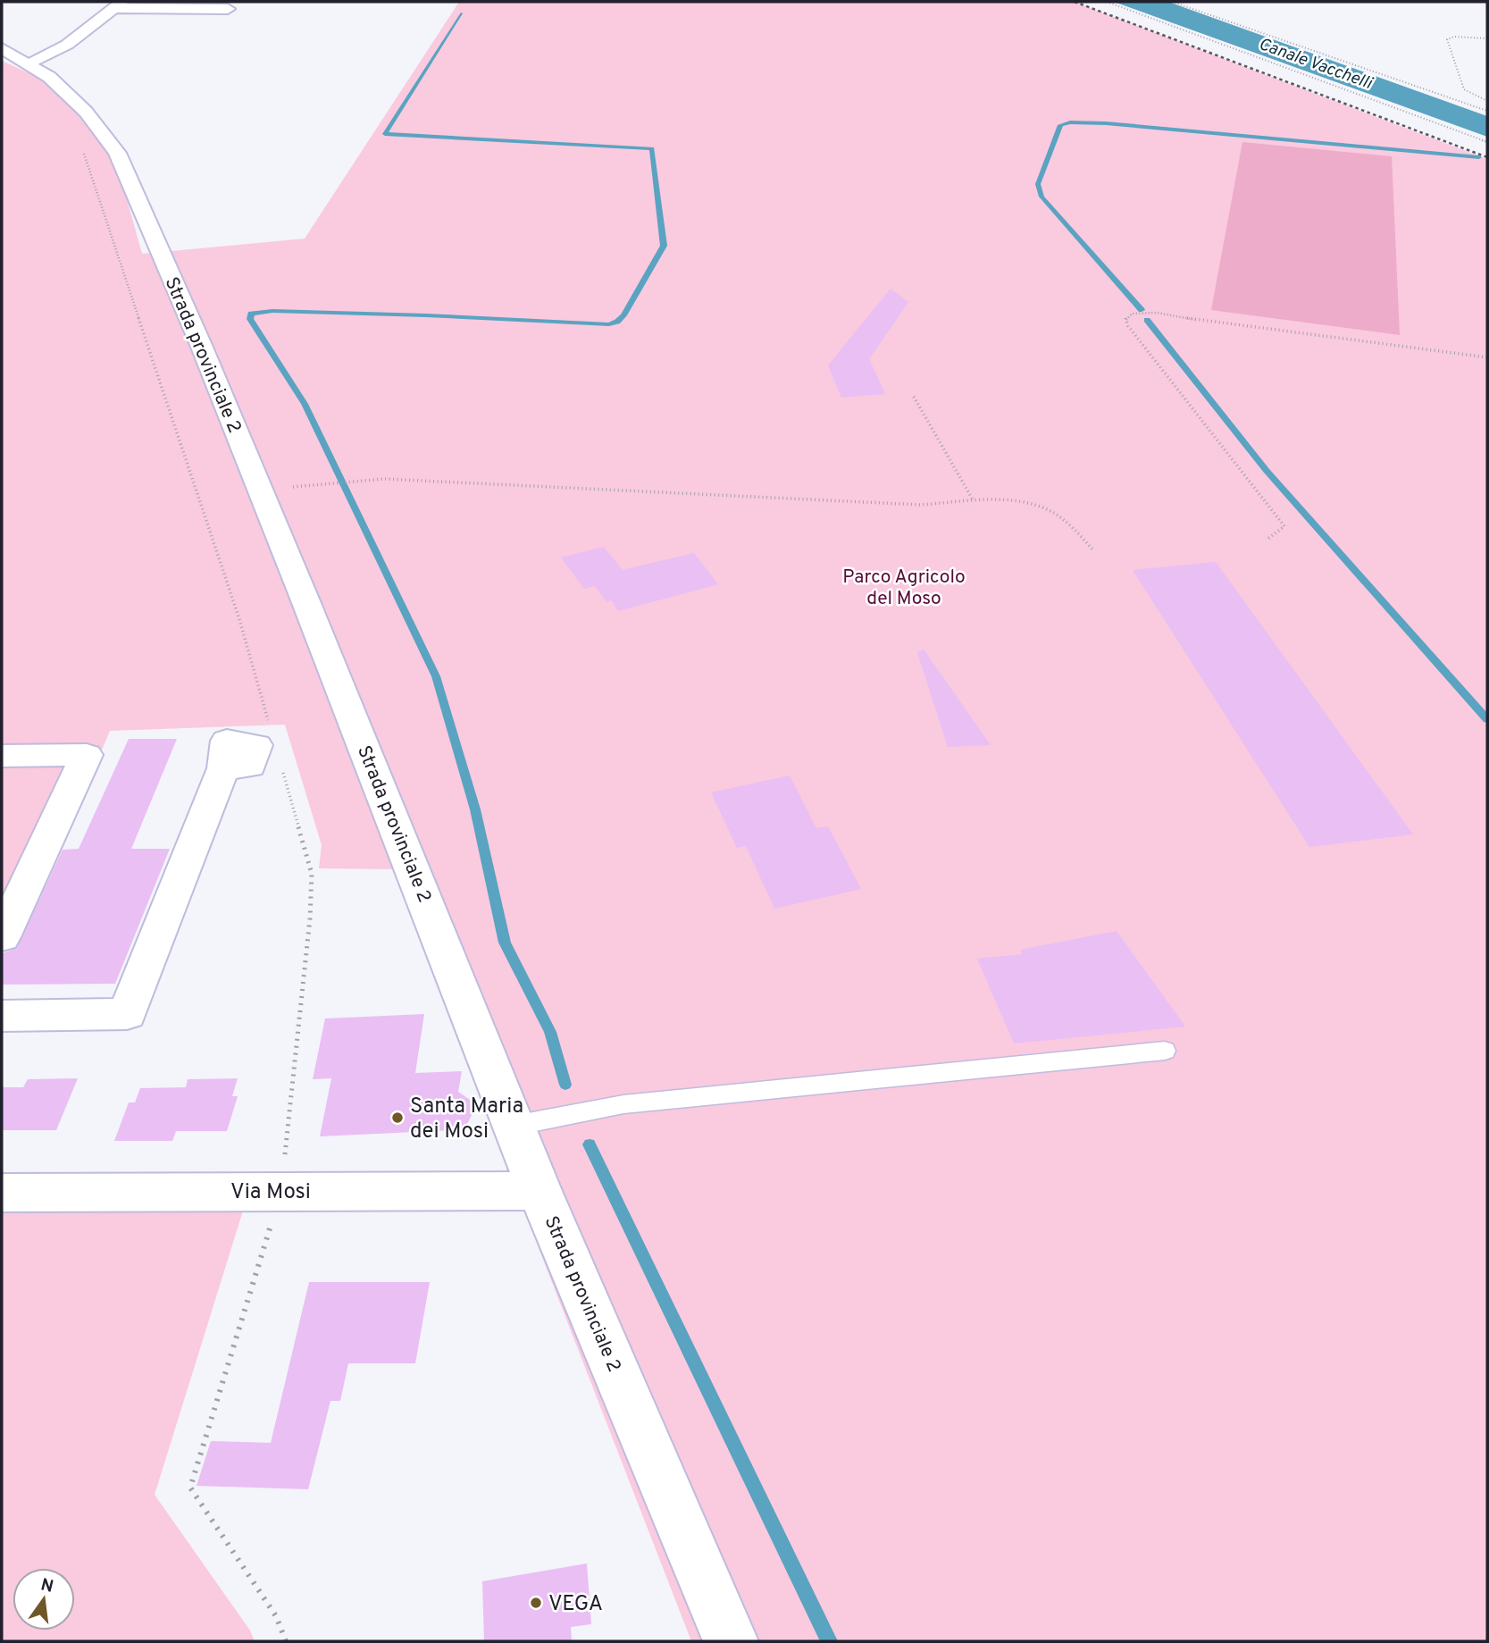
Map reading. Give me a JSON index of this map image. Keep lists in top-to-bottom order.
{
  "streets": {
    "main road": ["Strada provinciale 2", "Via Mosi"]
  },
  "crossings": [
    ["Strada provinciale 2", "Via Mosi"]
  ],
  "water": ["Canale Vacchelli"],
  "parks": ["Parco Agricolo del Moso"],
  "places": ["Santa Maria dei Mosi", "VEGA"],
  "north": "top"
}
